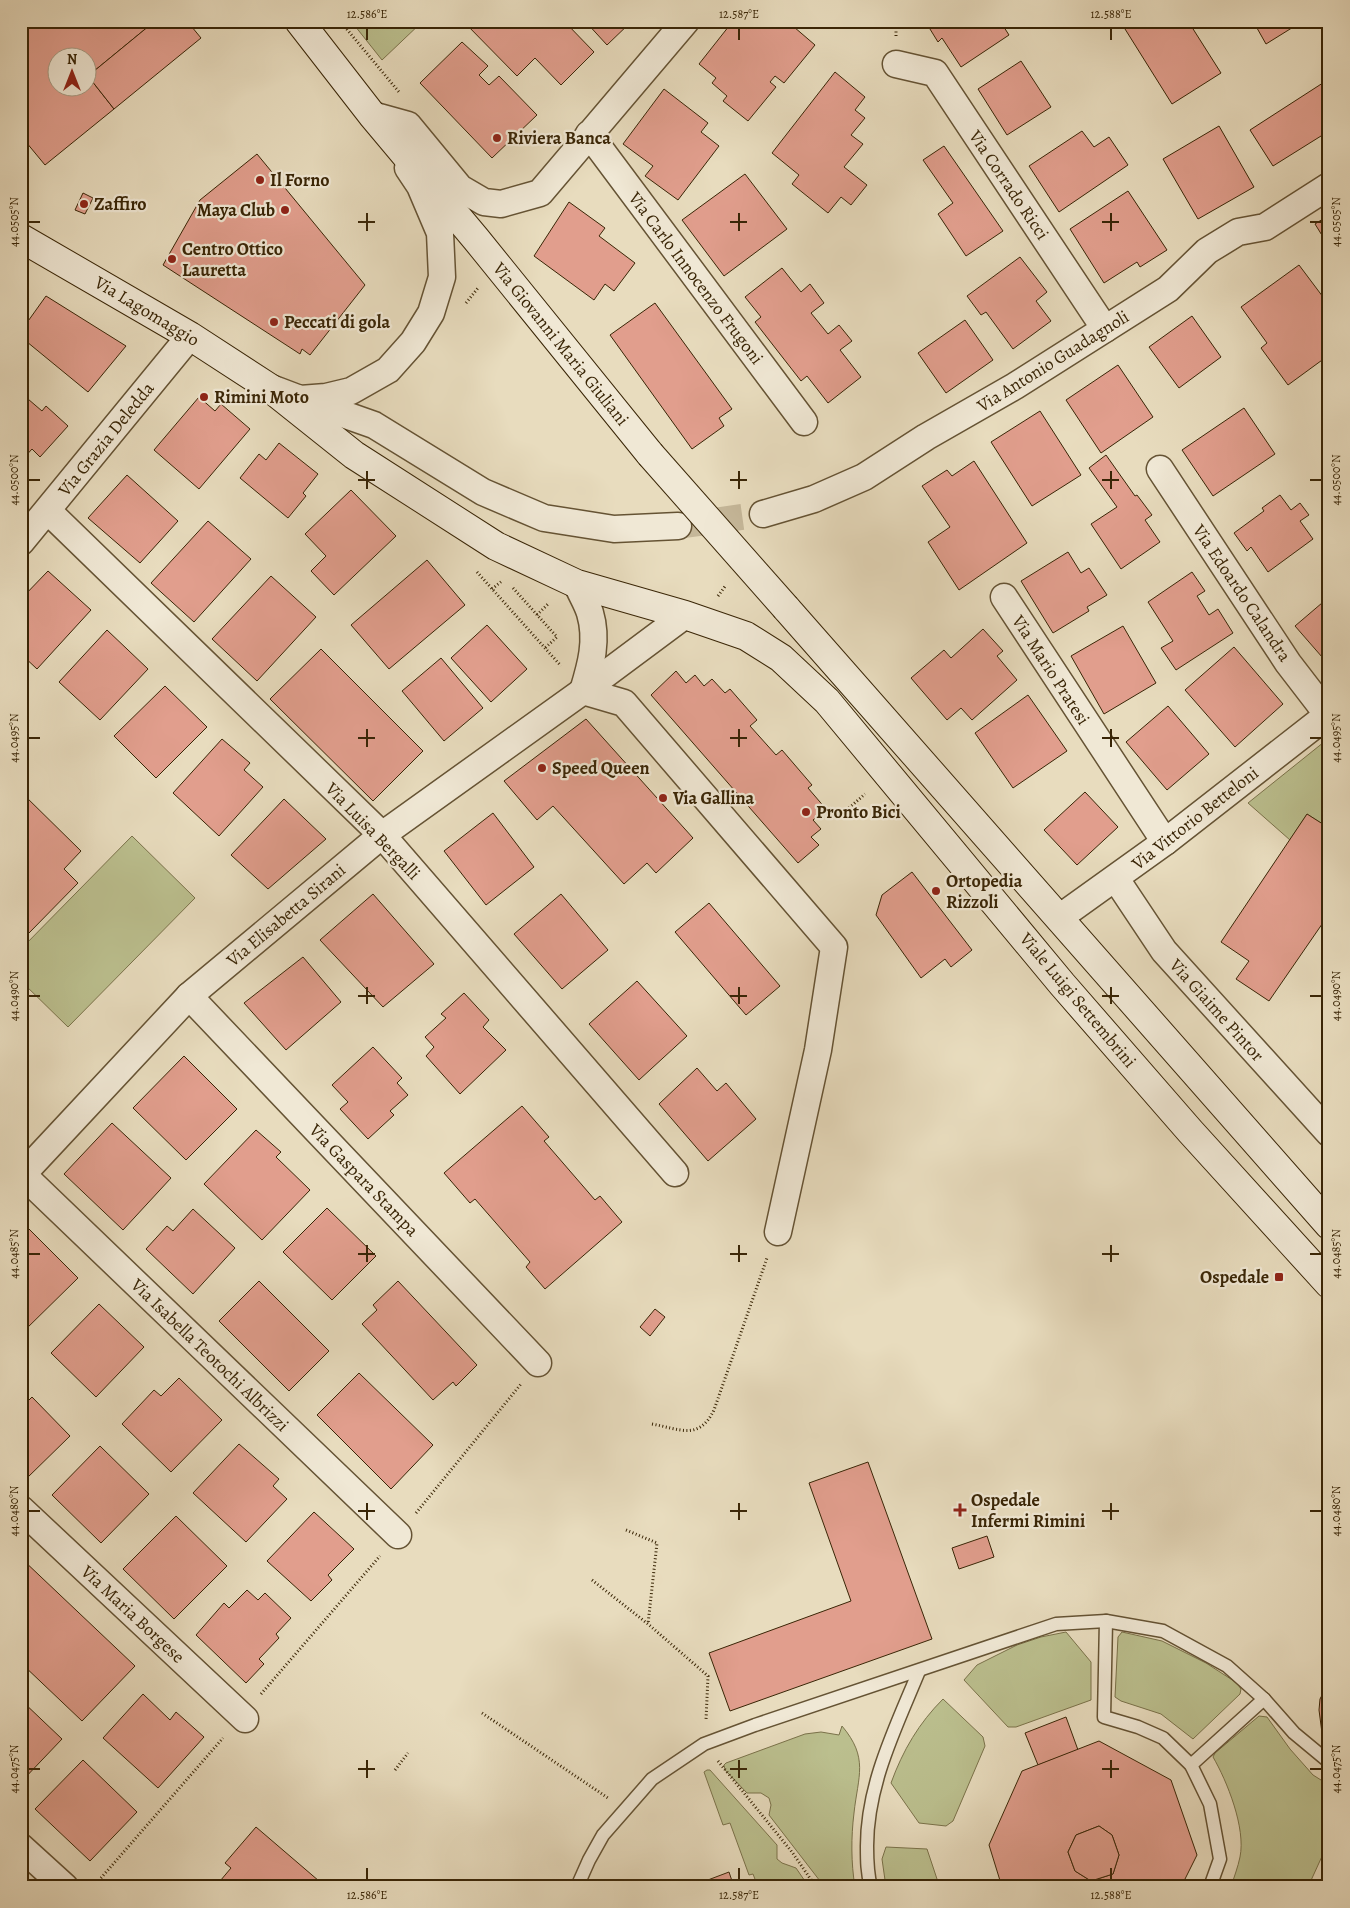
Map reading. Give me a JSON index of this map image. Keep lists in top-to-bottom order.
{
  "streets": {
    "main road": ["Via Lagomaggio", "Via Giovanni Maria Giuliani", "Viale Luigi Settembrini"],
    "street": [
      "Via Corrado Ricci",
      "Via Carlo Innocenzo Frugoni",
      "Via Antonio Guadagnoli",
      "Via Grazia Deledda",
      "Via Edoardo Calandra",
      "Via Mario Pratesi",
      "Via Vittorio Betteloni",
      "Via Luisa Bergalli",
      "Via Elisabetta Sirani",
      "Via Giaime Pintor",
      "Via Gaspara Stampa",
      "Via Isabella Teotochi Albrizzi",
      "Via Maria Borgese"
    ]
  },
  "crossings": [
    ["Via Corrado Ricci", "Via Antonio Guadagnoli"],
    ["Via Lagomaggio", "Via Grazia Deledda"],
    ["Via Giovanni Maria Giuliani", "Via Vittorio Betteloni"],
    ["Via Grazia Deledda", "Via Luisa Bergalli"],
    ["Via Edoardo Calandra", "Via Vittorio Betteloni"],
    ["Via Mario Pratesi", "Via Vittorio Betteloni"],
    ["Via Vittorio Betteloni", "Via Giaime Pintor"],
    ["Via Luisa Bergalli", "Via Elisabetta Sirani"],
    ["Via Elisabetta Sirani", "Viale Luigi Settembrini"],
    ["Via Elisabetta Sirani", "Via Gaspara Stampa"],
    ["Via Elisabetta Sirani", "Via Isabella Teotochi Albrizzi"]
  ],
  "places": {
    "other": [
      "Riviera Banca",
      "Il Forno",
      "Zaffiro",
      "Maya Club",
      "Centro Ottico Lauretta",
      "Peccati di gola",
      "Rimini Moto",
      "Speed Queen",
      "Via Gallina",
      "Pronto Bici",
      "Ortopedia Rizzoli"
    ],
    "transit": ["Ospedale"],
    "health": ["Ospedale Infermi Rimini"]
  },
  "north": "top",
  "coordinates": [
    "12.586°E",
    "12.587°E",
    "12.588°E",
    "44.0505°N",
    "44.0500°N",
    "44.0495°N",
    "44.0490°N",
    "44.0485°N",
    "44.0480°N",
    "44.0475°N"
  ]
}
